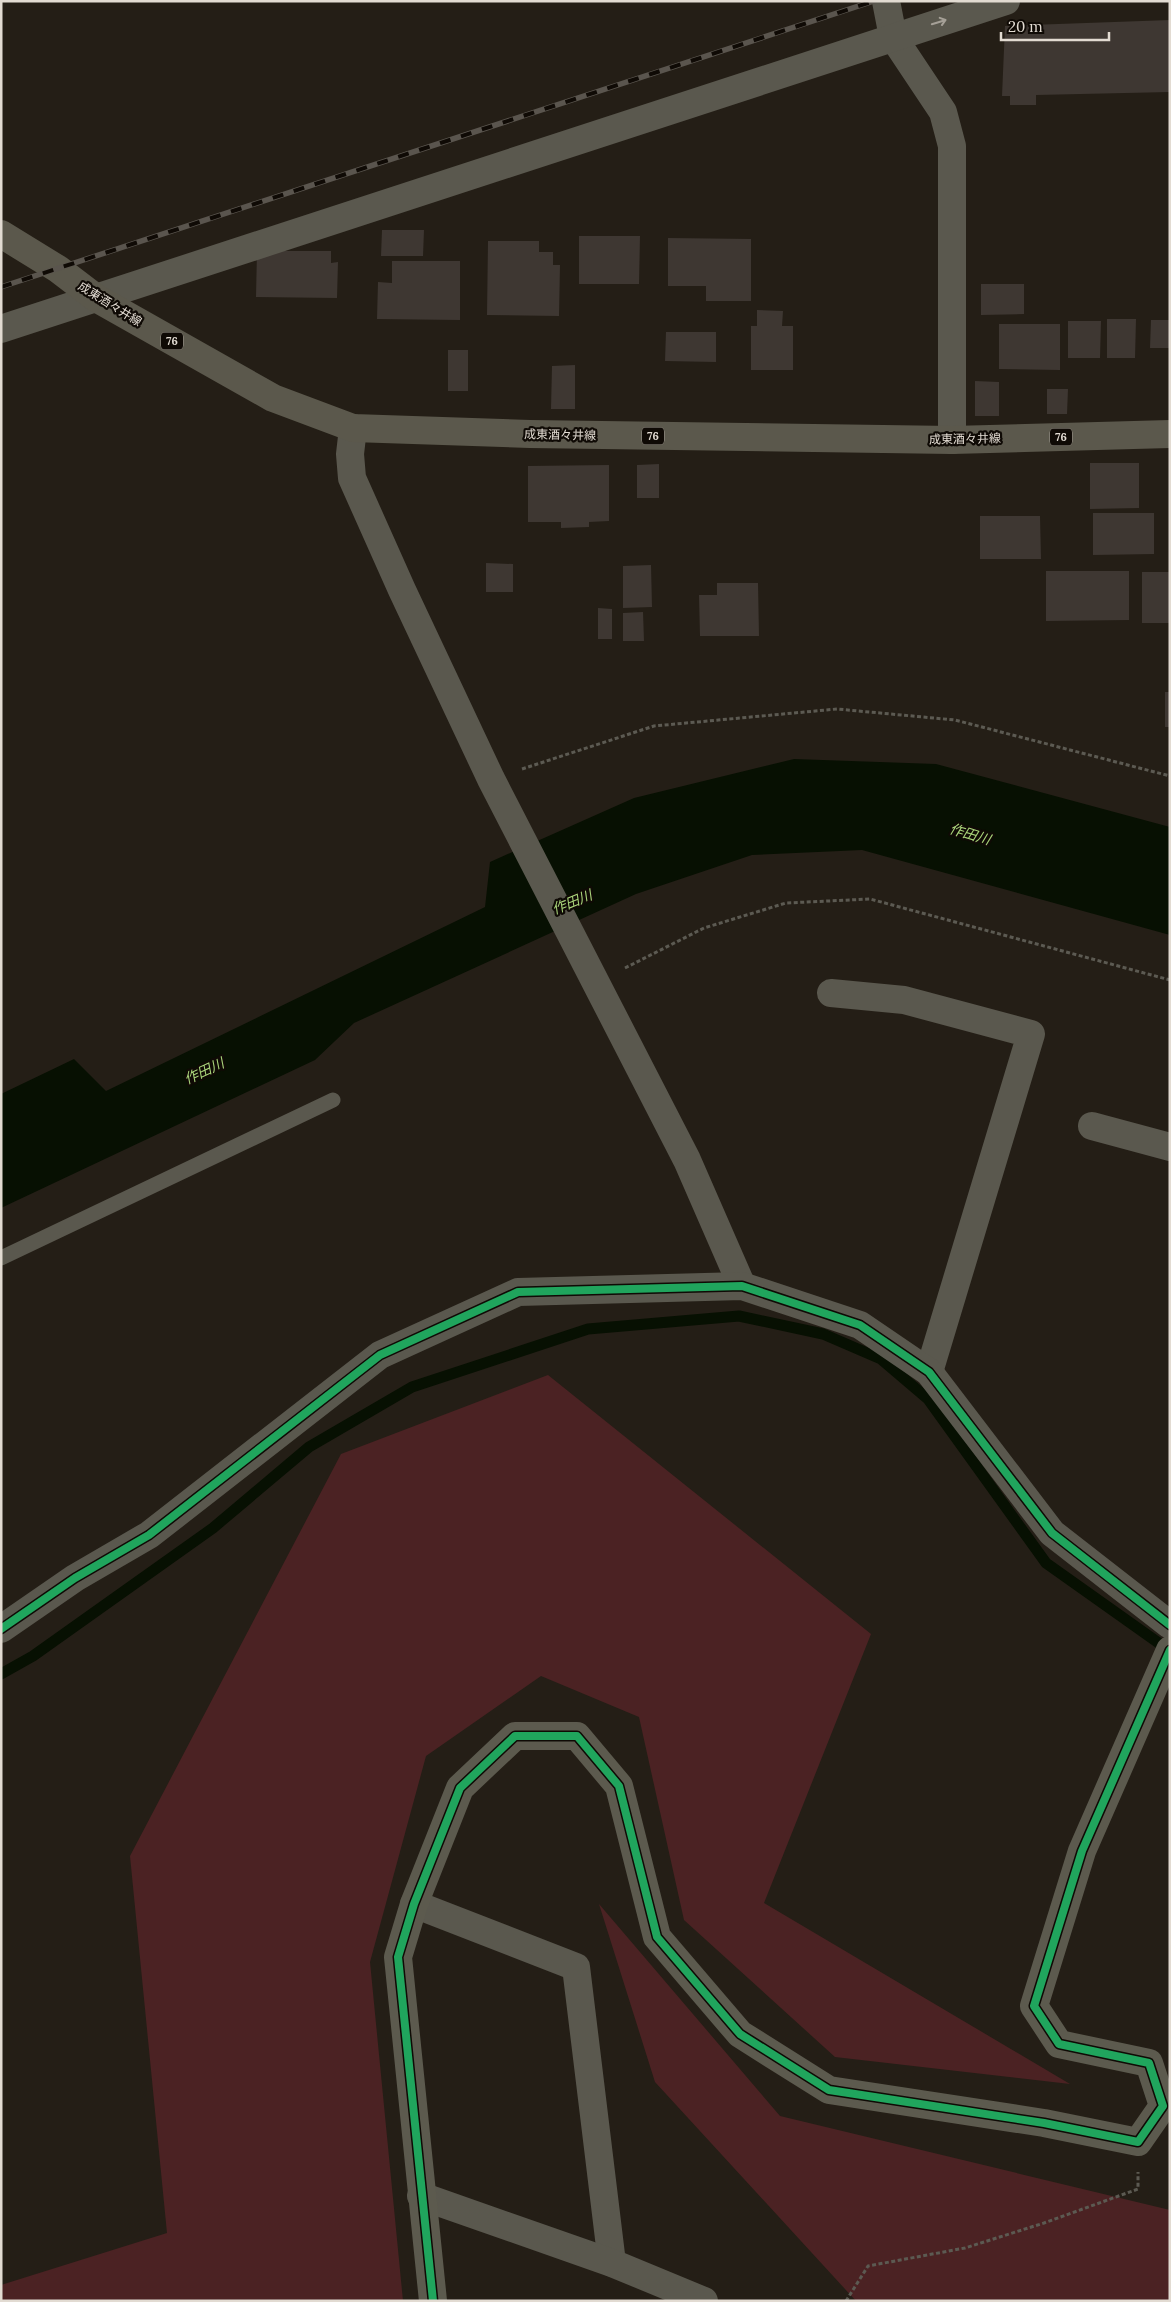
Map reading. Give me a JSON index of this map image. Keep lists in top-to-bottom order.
{
  "streets": {
    "main road": ["成東酒々井線", "76"]
  },
  "water": ["作田川"],
  "scale_bar": "20 m"
}
